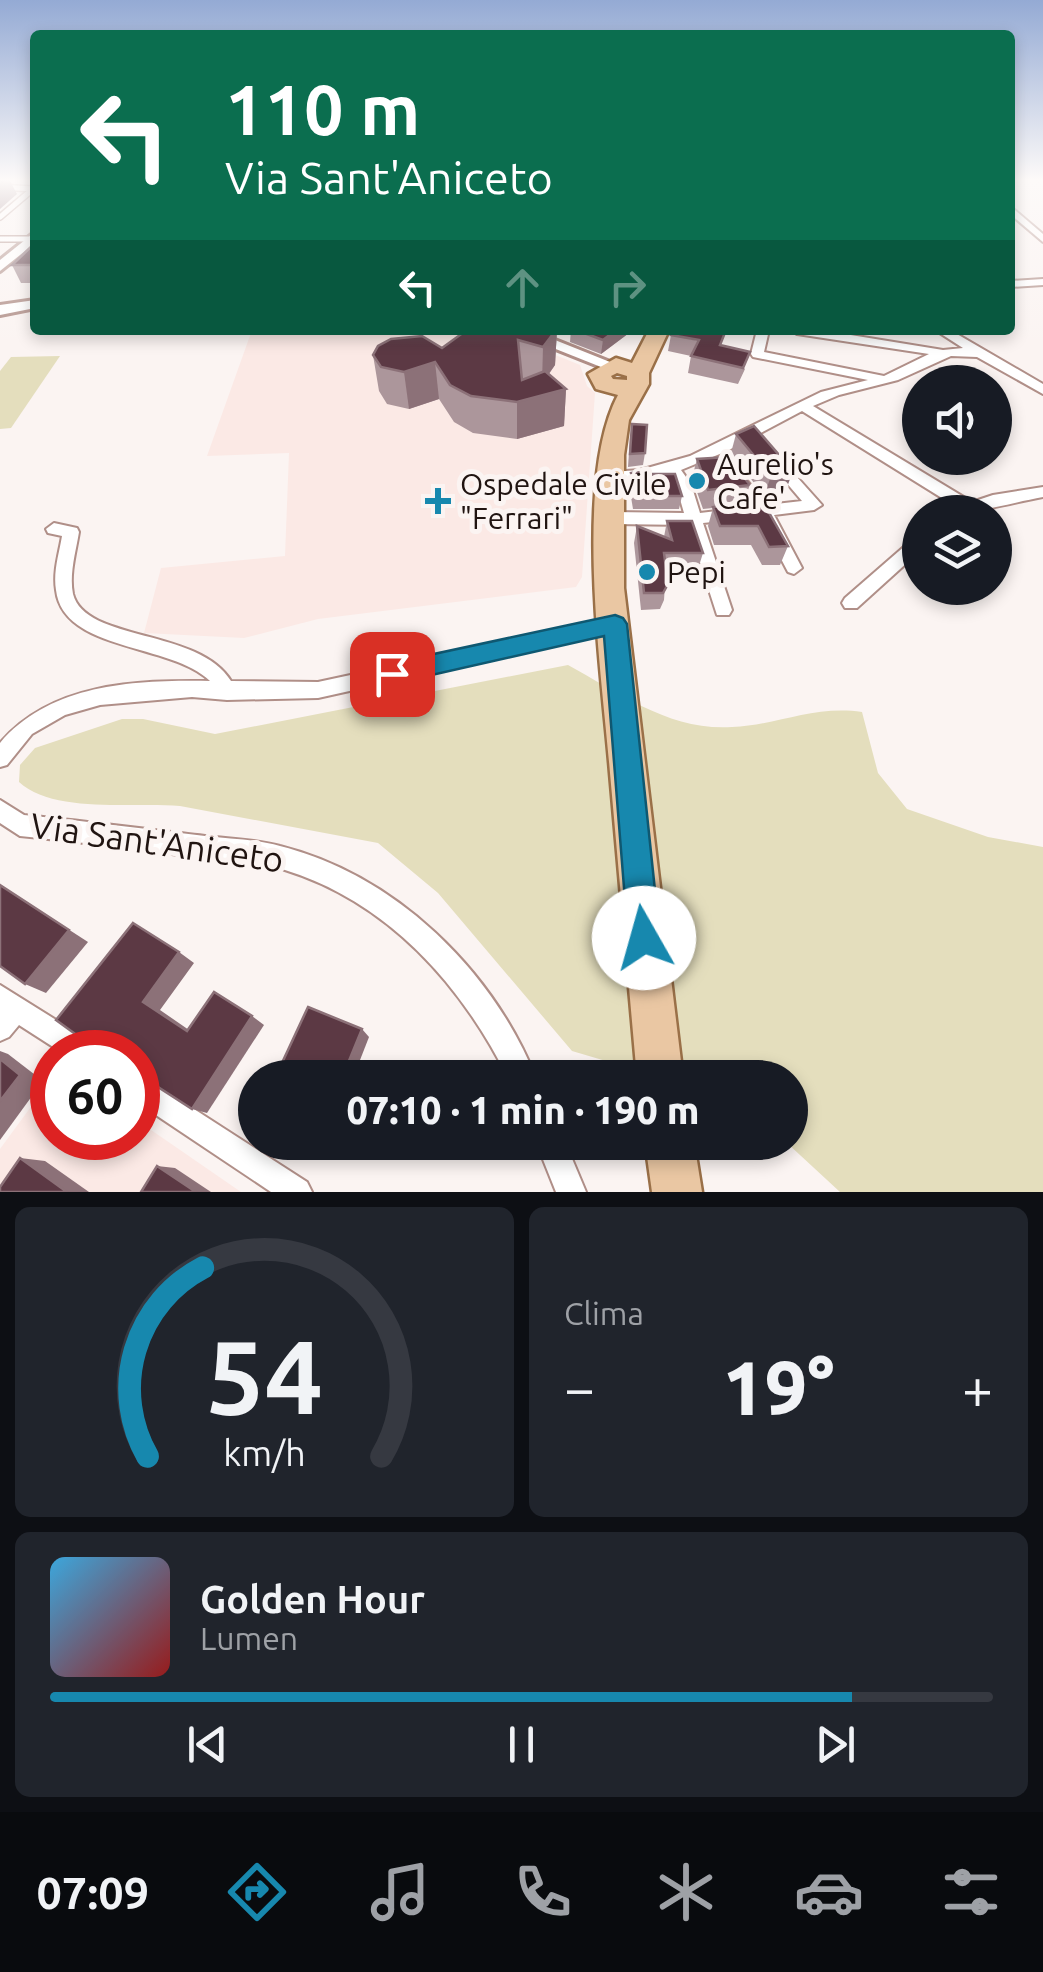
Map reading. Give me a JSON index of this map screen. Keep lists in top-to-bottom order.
{
  "streets": {
    "street": ["Via Sant'Aniceto"]
  },
  "places": {
    "other": ["Aurelio's Cafe'", "Pepi"],
    "health": ["Ospedale Civile \"Ferrari\""]
  },
  "page": {
    "turn": ["110 m", "Via Sant'Aniceto"],
    "limit": "60",
    "trip": "07:10 · 1 min · 190 m",
    "tile": "Clima",
    "heat": ["−", "19°", "+"],
    "song": ["Golden Hour", "Lumen"],
    "tabs": "07:09",
    "gauge": ["54", "km/h"]
  }
}
